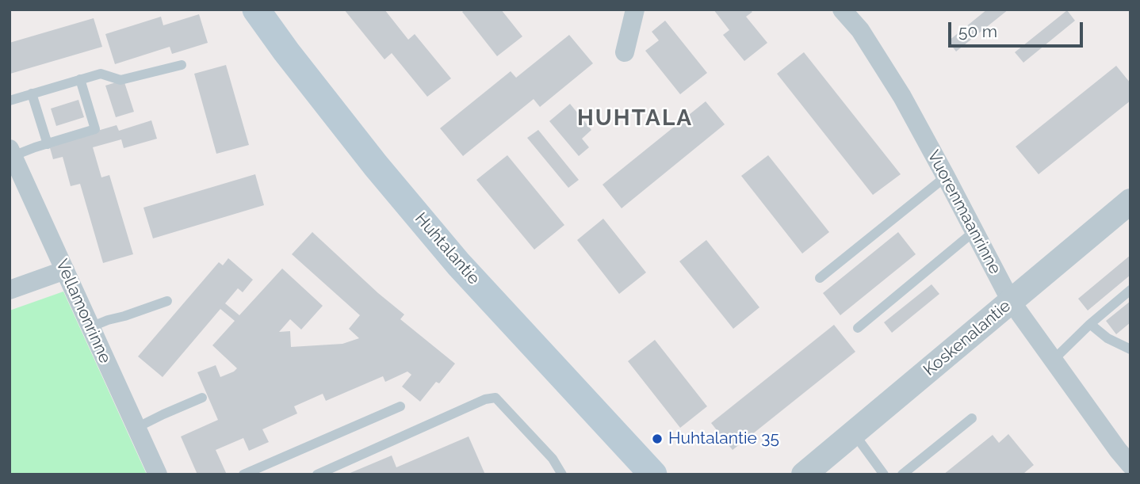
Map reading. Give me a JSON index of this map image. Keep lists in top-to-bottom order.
{
  "streets": {
    "main road": ["Huhtalantie"],
    "street": ["Vuorenmaanrinne", "Vellamonrinne", "Koskenalantie"]
  },
  "crossings": [
    ["Vuorenmaanrinne", "Koskenalantie"]
  ],
  "districts": ["HUHTALA"],
  "places": ["Huhtalantie 35"],
  "scale_bar": "50 m"
}
